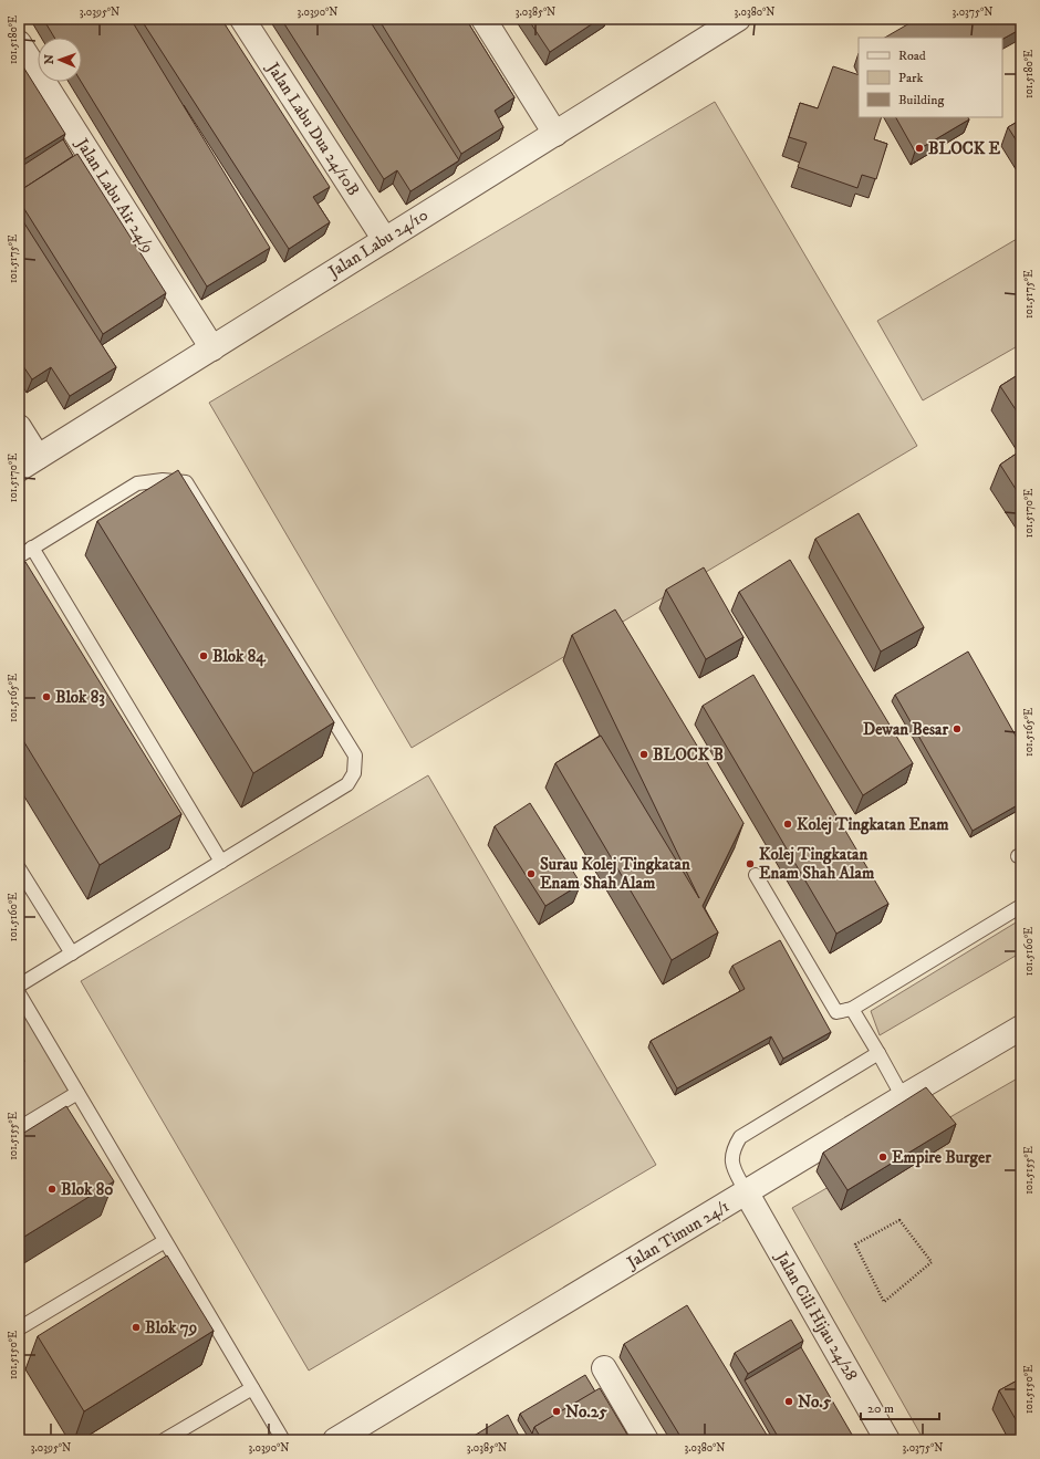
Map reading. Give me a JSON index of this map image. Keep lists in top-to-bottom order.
{
  "streets": {
    "street": [
      "Jalan Labu Dua 24/10B",
      "Jalan Labu Air 24/9",
      "Jalan Labu 24/10",
      "Jalan Timun 24/1",
      "Jalan Cili Hijau 24/28"
    ]
  },
  "crossings": [
    ["Jalan Labu Dua 24/10B", "Jalan Labu 24/10"],
    ["Jalan Labu Air 24/9", "Jalan Labu 24/10"],
    ["Jalan Timun 24/1", "Jalan Cili Hijau 24/28"]
  ],
  "places": [
    "BLOCK E",
    "Blok 84",
    "Blok 83",
    "Dewan Besar",
    "BLOCK B",
    "Kolej Tingkatan Enam",
    "Kolej Tingkatan Enam Shah Alam",
    "Surau Kolej Tingkatan Enam Shah Alam",
    "Empire Burger",
    "Blok 80",
    "Blok 79",
    "No.5",
    "No.25"
  ],
  "legend": ["Road", "Park", "Building"],
  "scale_bar": "20 m",
  "north": "left",
  "coordinates": [
    "3.0395°N",
    "3.0390°N",
    "3.0385°N",
    "3.0380°N",
    "3.0375°N",
    "101.5180°E",
    "101.5175°E",
    "101.5170°E",
    "101.5165°E",
    "101.5160°E",
    "101.5155°E",
    "101.5150°E"
  ]
}
